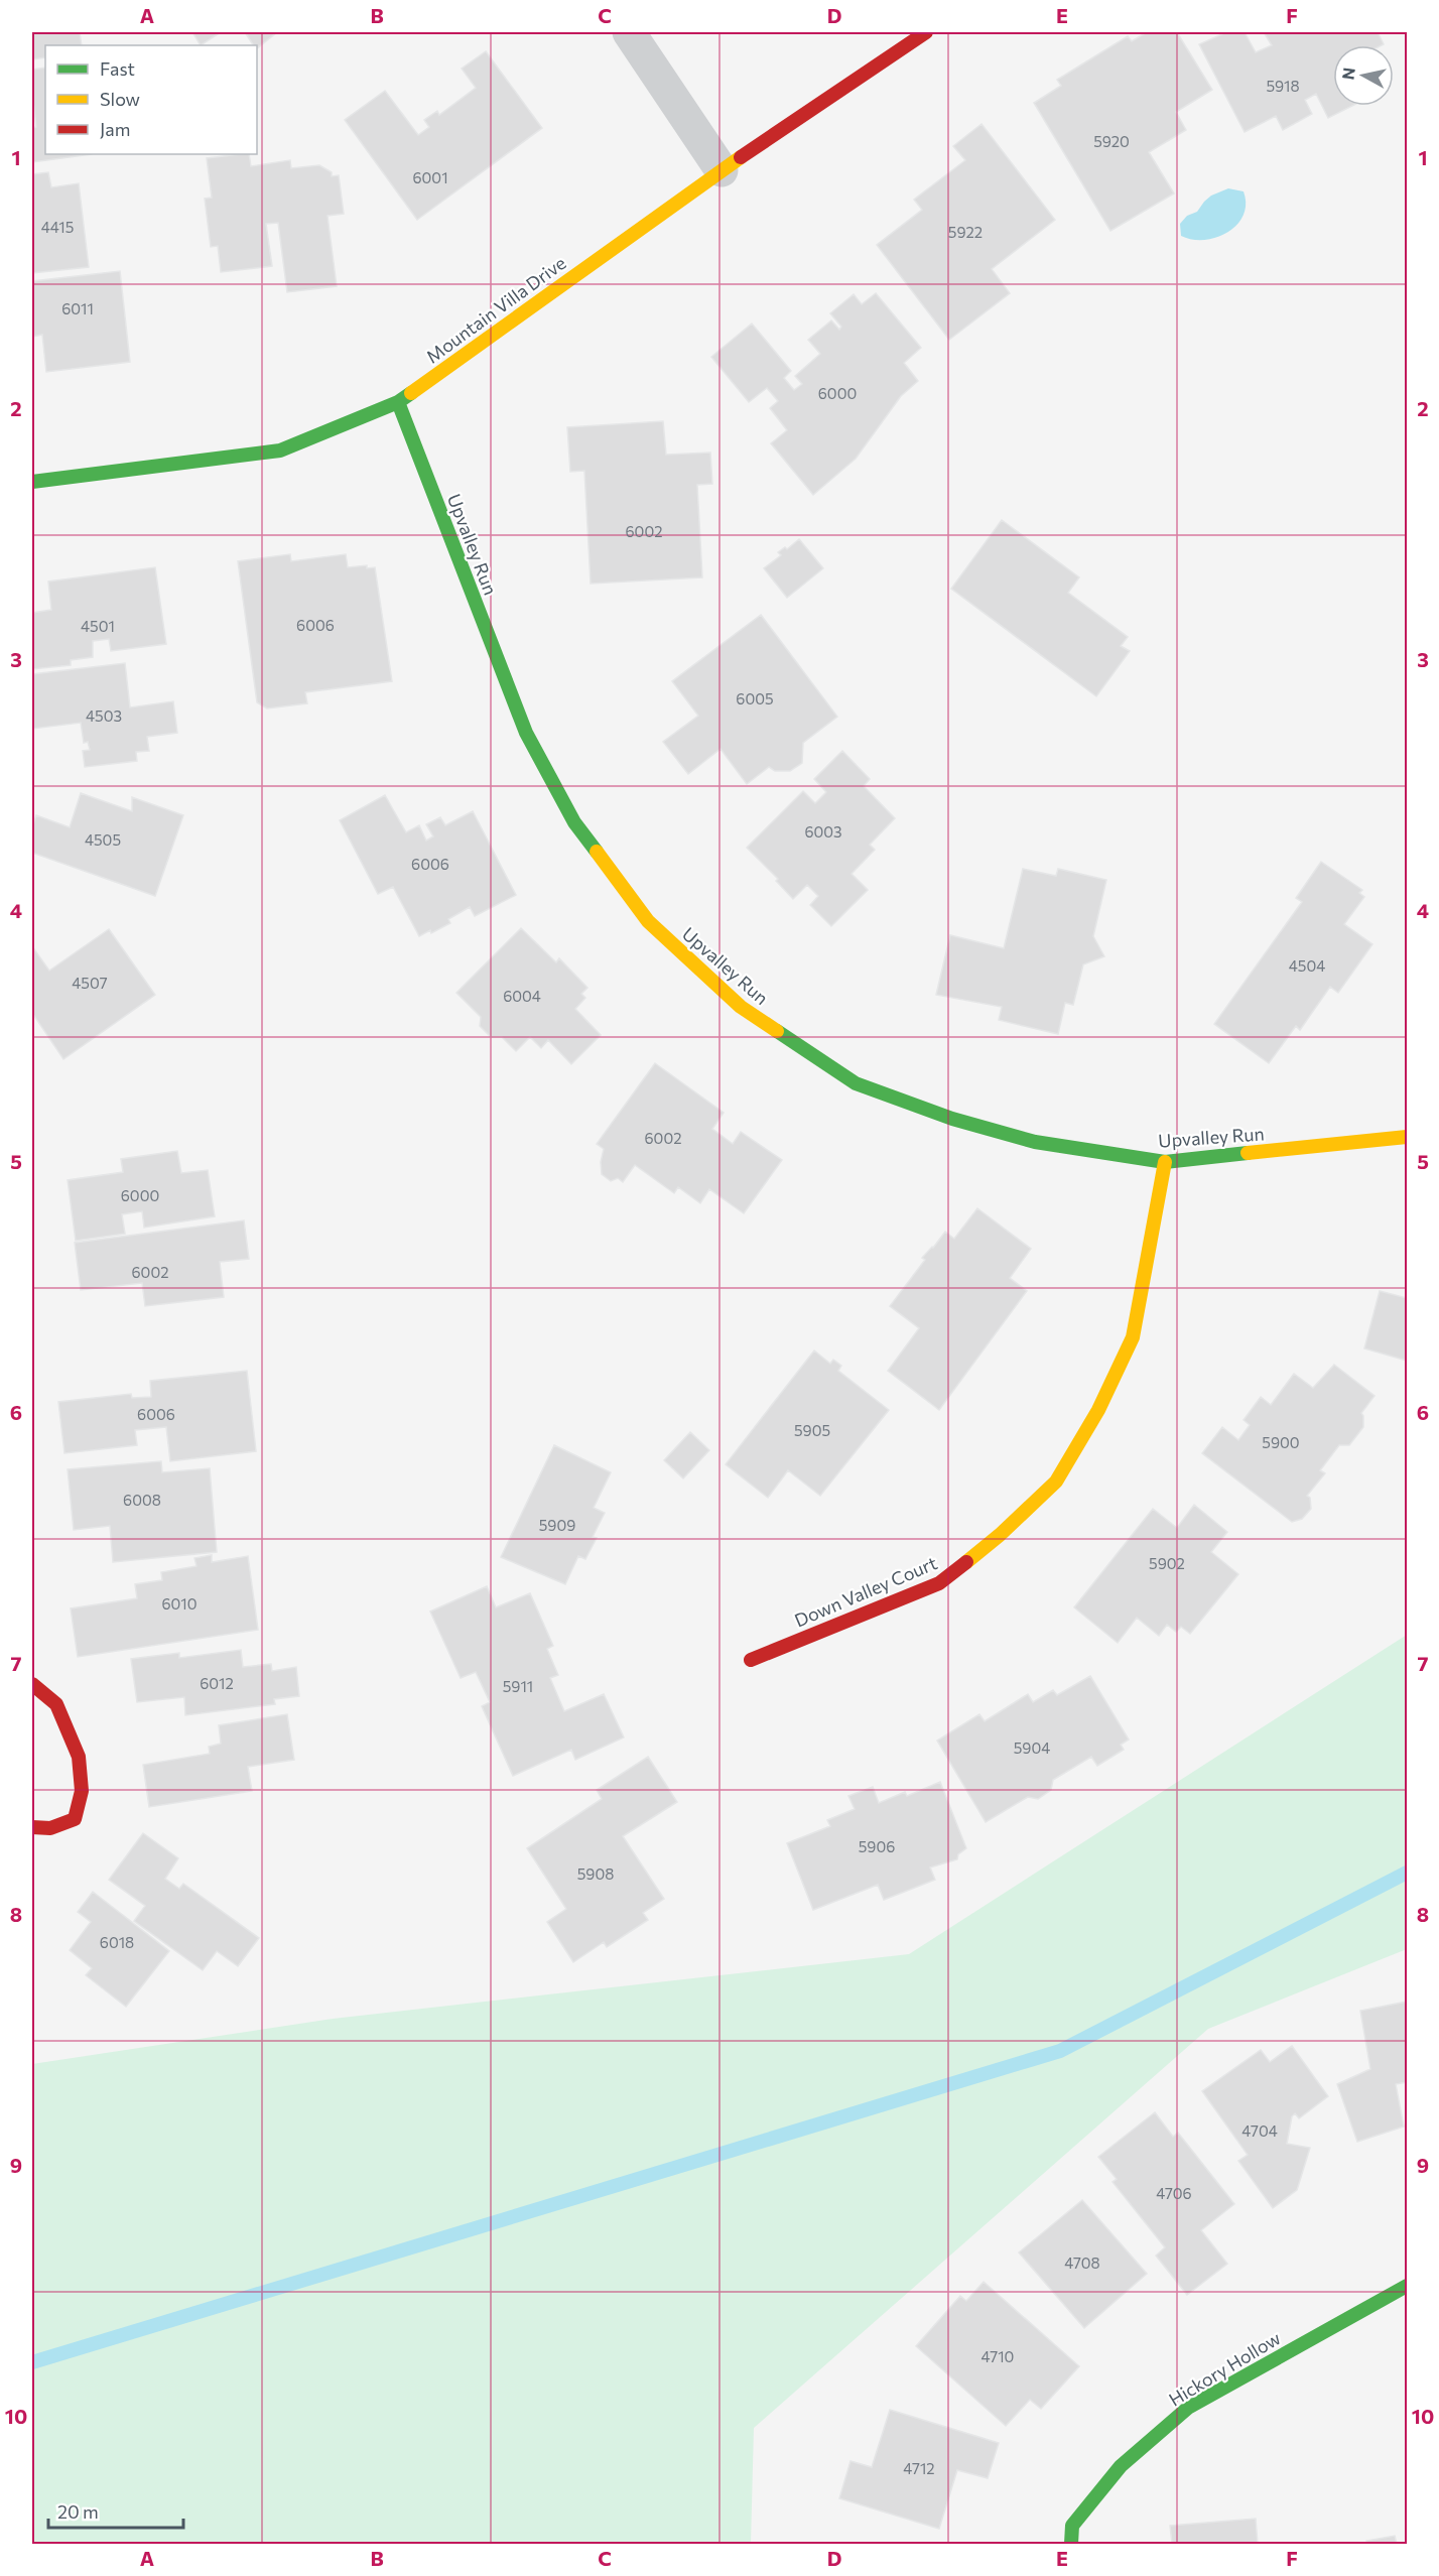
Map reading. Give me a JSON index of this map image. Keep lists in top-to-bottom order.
{
  "streets": {
    "street": [
      "Mountain Villa Drive",
      "Upvalley Run",
      "Down Valley Court",
      "Hickory Hollow"
    ]
  },
  "crossings": [
    ["Mountain Villa Drive", "Upvalley Run"],
    ["Upvalley Run", "Down Valley Court"]
  ],
  "house_numbers": [
    "5918",
    "5920",
    "6001",
    "4415",
    "5922",
    "6011",
    "6000",
    "6002",
    "6006",
    "4501",
    "6005",
    "4503",
    "6003",
    "4505",
    "6006",
    "4504",
    "4507",
    "6004",
    "6002",
    "6000",
    "6002",
    "6006",
    "5905",
    "5900",
    "6008",
    "5909",
    "5902",
    "6010",
    "6012",
    "5911",
    "5904",
    "5906",
    "5908",
    "6018",
    "4704",
    "4706",
    "4708",
    "4710",
    "4712"
  ],
  "legend": ["Fast", "Slow", "Jam"],
  "scale_bar": "20 m",
  "north": "left",
  "grid": {
    "columns": [
      "A",
      "B",
      "C",
      "D",
      "E",
      "F"
    ],
    "rows": [
      "1",
      "2",
      "3",
      "4",
      "5",
      "6",
      "7",
      "8",
      "9",
      "10"
    ]
  }
}
